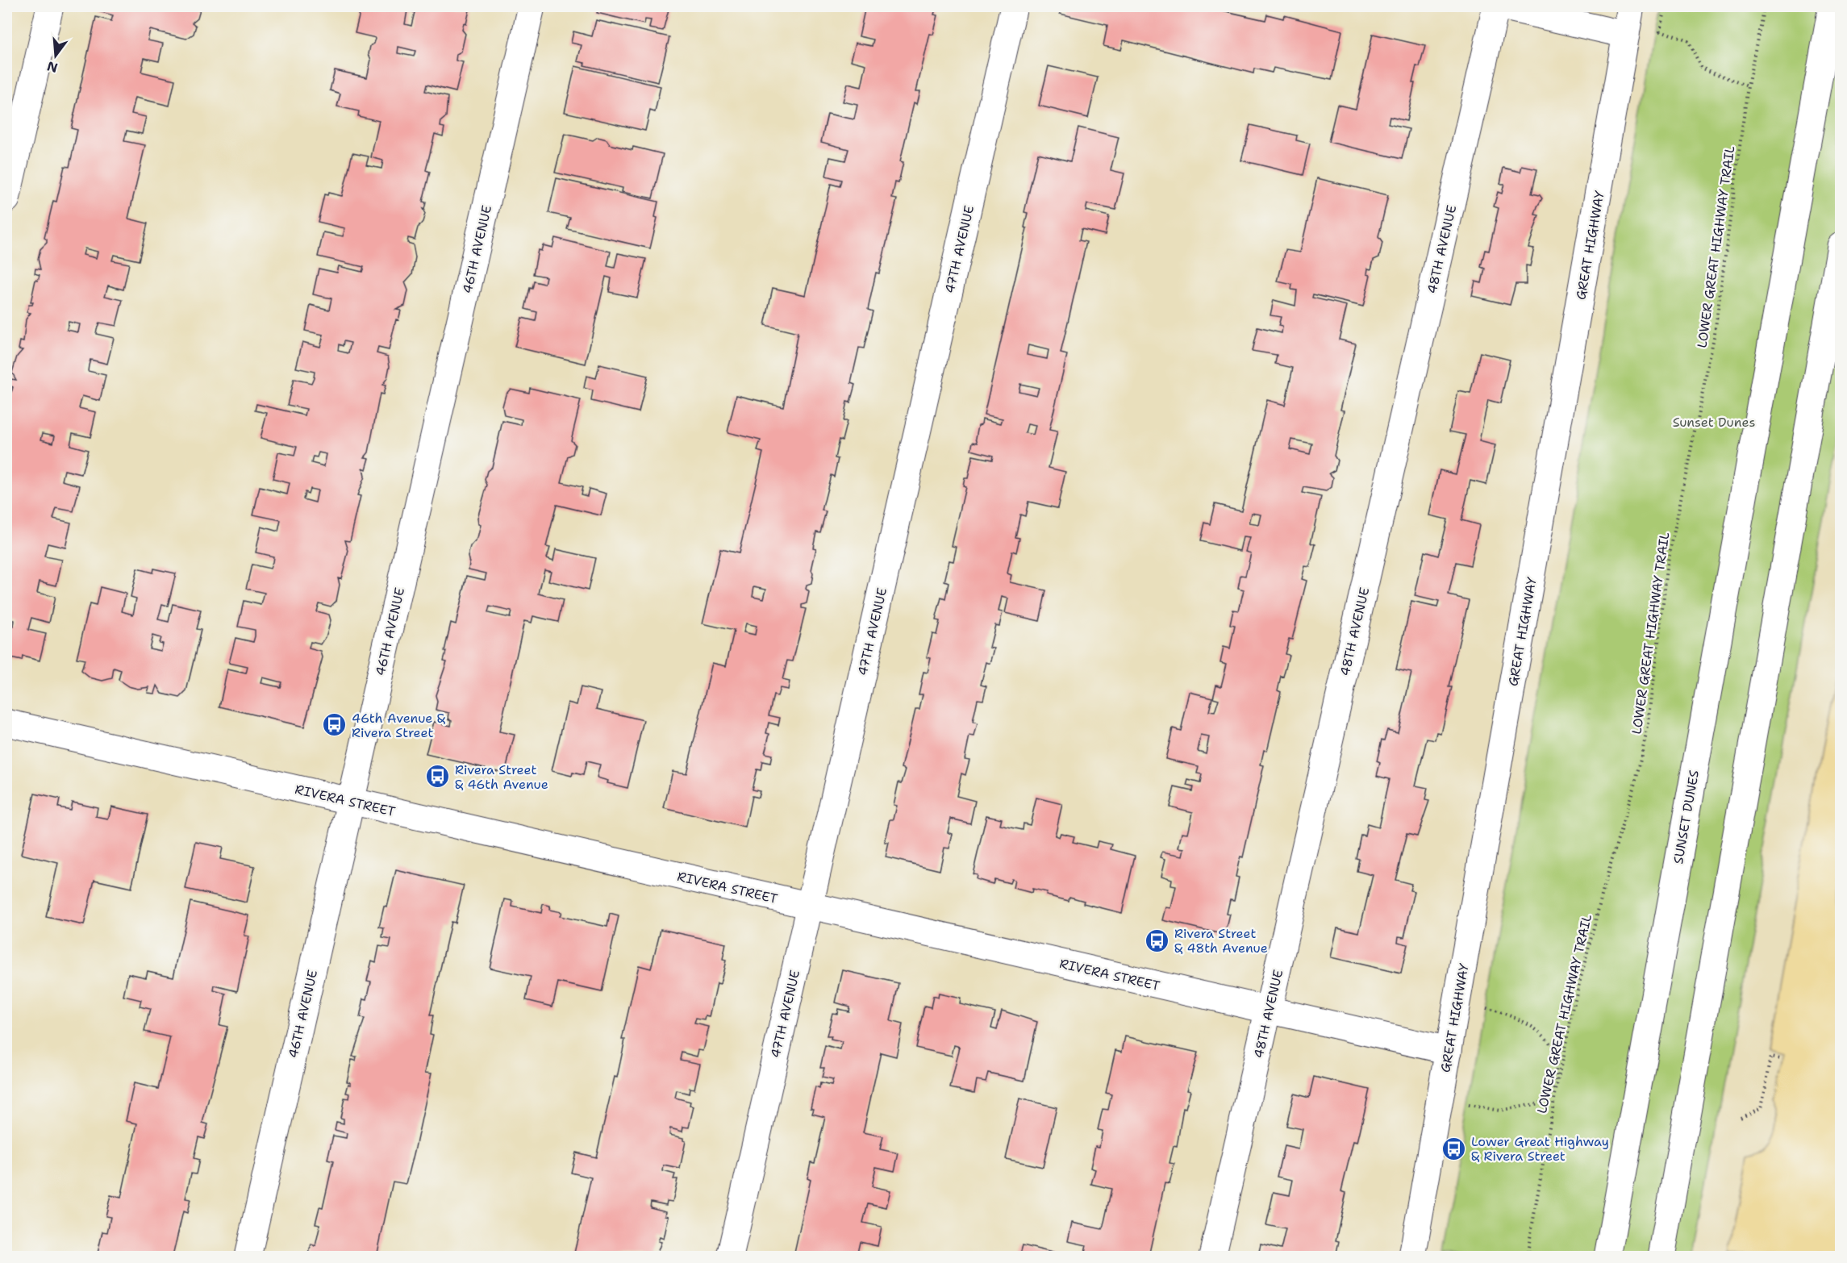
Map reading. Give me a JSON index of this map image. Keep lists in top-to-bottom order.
{
  "streets": {
    "street": [
      "GREAT HIGHWAY",
      "46TH AVENUE",
      "47TH AVENUE",
      "48TH AVENUE",
      "RIVERA STREET",
      "SUNSET DUNES"
    ],
    "path": ["LOWER GREAT HIGHWAY TRAIL"]
  },
  "crossings": [
    ["GREAT HIGHWAY", "RIVERA STREET"],
    ["46TH AVENUE", "RIVERA STREET"],
    ["47TH AVENUE", "RIVERA STREET"],
    ["48TH AVENUE", "RIVERA STREET"]
  ],
  "parks": ["Sunset Dunes"],
  "places": {
    "bus stop": [
      "46th Avenue & Rivera Street",
      "Rivera Street & 46th Avenue",
      "Rivera Street & 48th Avenue",
      "Lower Great Highway & Rivera Street"
    ]
  },
  "north": "bottom"
}
